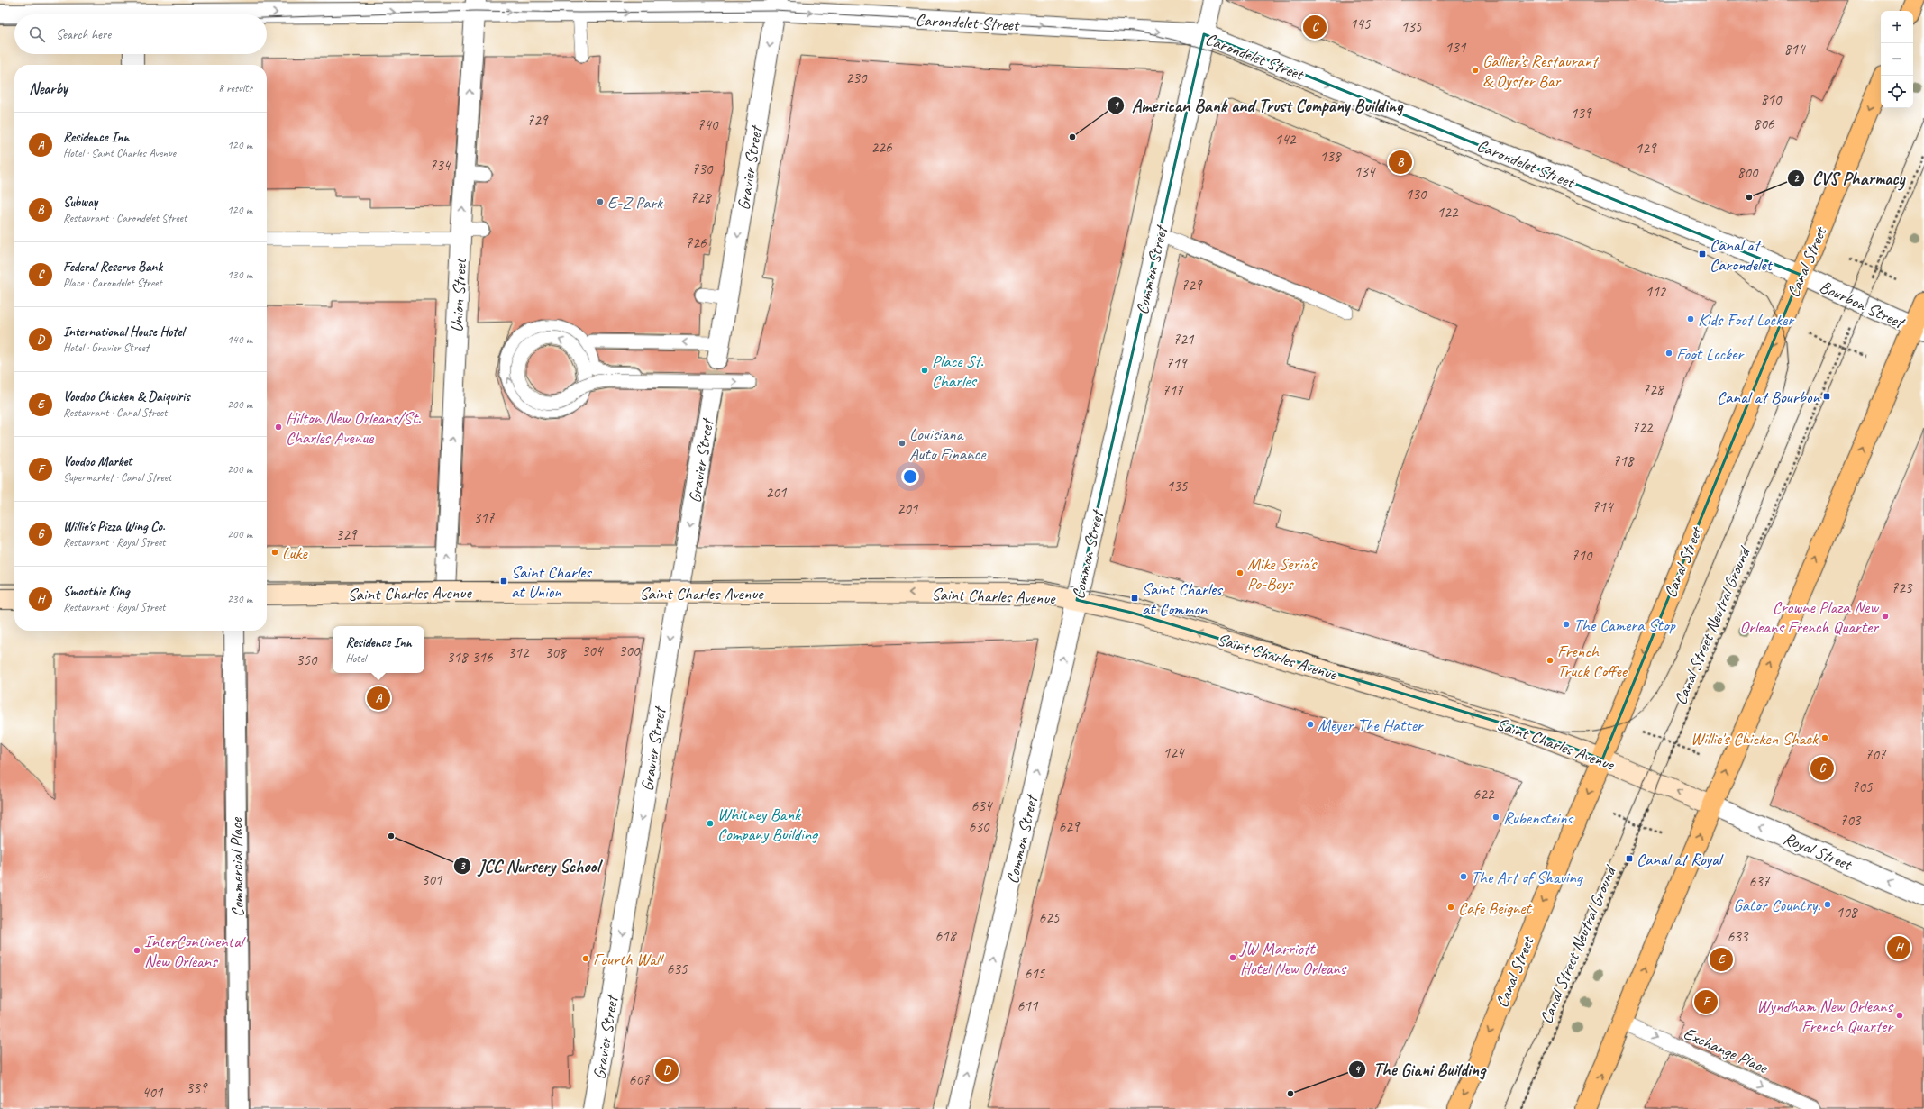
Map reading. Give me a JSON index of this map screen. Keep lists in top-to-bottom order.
{
  "streets": {
    "main road": ["Canal Street"],
    "street": [
      "Carondelet Street",
      "Gravier Street",
      "Common Street",
      "Union Street",
      "Bourbon Street",
      "Saint Charles Avenue",
      "Royal Street",
      "Commercial Place"
    ],
    "lane": ["Exchange Place"],
    "path": ["Canal Street Neutral Ground"]
  },
  "crossings": [
    ["Carondelet Street", "Gravier Street"],
    ["Carondelet Street", "Canal Street"],
    ["Carondelet Street", "Common Street"],
    ["Carondelet Street", "Union Street"],
    ["Carondelet Street", "Bourbon Street"],
    ["Gravier Street", "Saint Charles Avenue"],
    ["Canal Street", "Bourbon Street"],
    ["Canal Street", "Saint Charles Avenue"],
    ["Common Street", "Saint Charles Avenue"],
    ["Union Street", "Saint Charles Avenue"],
    ["Bourbon Street", "Canal Street Neutral Ground"],
    ["Saint Charles Avenue", "Canal Street Neutral Ground"],
    ["Saint Charles Avenue", "Royal Street"]
  ],
  "one_way": [
    "Carondelet Street",
    "Gravier Street",
    "Common Street",
    "Union Street",
    "Saint Charles Avenue",
    "Royal Street",
    "Exchange Place"
  ],
  "places": {
    "other": [
      "Gallier’s Restaurant & Oyster Bar",
      "American Bank and Trust Company Building",
      "CVS Pharmacy",
      "E-Z Park",
      "Kids Foot Locker",
      "Foot Locker",
      "Place St. Charles",
      "Hilton New Orleans/St. Charles Avenue",
      "Louisiana Auto Finance",
      "Luke",
      "Mike Serio's Po-Boys",
      "Crowne Plaza New Orleans French Quarter",
      "The Camera Stop",
      "French Truck Coffee",
      "Meyer The Hatter",
      "Willie's Chicken Shack",
      "Rubensteins",
      "Whitney Bank Company Building",
      "JCC Nursery School",
      "The Art of Shaving",
      "Gator Country.",
      "Cafe Beignet",
      "InterContinental New Orleans",
      "JW Marriott Hotel New Orleans",
      "Fourth Wall",
      "Wyndham New Orleans French Quarter",
      "The Giani Building"
    ],
    "transit": [
      "Canal at Carondelet",
      "Canal at Bourbon",
      "Saint Charles at Union",
      "Saint Charles at Common",
      "Canal at Royal"
    ]
  },
  "house_numbers": [
    "145",
    "135",
    "131",
    "814",
    "230",
    "810",
    "139",
    "729",
    "806",
    "740",
    "142",
    "226",
    "129",
    "138",
    "734",
    "730",
    "134",
    "800",
    "130",
    "728",
    "122",
    "726",
    "729",
    "112",
    "721",
    "719",
    "728",
    "717",
    "722",
    "718",
    "135",
    "201",
    "714",
    "201",
    "317",
    "329",
    "710",
    "723",
    "304",
    "300",
    "312",
    "308",
    "318",
    "316",
    "350",
    "124",
    "707",
    "705",
    "622",
    "634",
    "703",
    "630",
    "629",
    "301",
    "637",
    "108",
    "625",
    "618",
    "633",
    "635",
    "615",
    "611",
    "607",
    "339",
    "401"
  ],
  "page": {
    "map_buttons": ["+", "−"],
    "pins": [
      "C",
      "B",
      "A",
      "G",
      "H",
      "E",
      "F",
      "D"
    ],
    "search": "Search here",
    "heading": ["Nearby", "8 results"],
    "list": [
      {
        "mark": "A",
        "name": "Residence Inn",
        "note": "Hotel · Saint Charles Avenue",
        "value": "120 m"
      },
      {
        "mark": "B",
        "name": "Subway",
        "note": "Restaurant · Carondelet Street",
        "value": "120 m"
      },
      {
        "mark": "C",
        "name": "Federal Reserve Bank",
        "note": "Place · Carondelet Street",
        "value": "130 m"
      },
      {
        "mark": "D",
        "name": "International House Hotel",
        "note": "Hotel · Gravier Street",
        "value": "140 m"
      },
      {
        "mark": "E",
        "name": "Voodoo Chicken & Daiquiris",
        "note": "Restaurant · Canal Street",
        "value": "200 m"
      },
      {
        "mark": "F",
        "name": "Voodoo Market",
        "note": "Supermarket · Canal Street",
        "value": "200 m"
      },
      {
        "mark": "G",
        "name": "Willie's Pizza Wing Co.",
        "note": "Restaurant · Royal Street",
        "value": "200 m"
      },
      {
        "mark": "H",
        "name": "Smoothie King",
        "note": "Restaurant · Royal Street",
        "value": "230 m"
      }
    ],
    "popup": ["Residence Inn", "Hotel"]
  }
}
